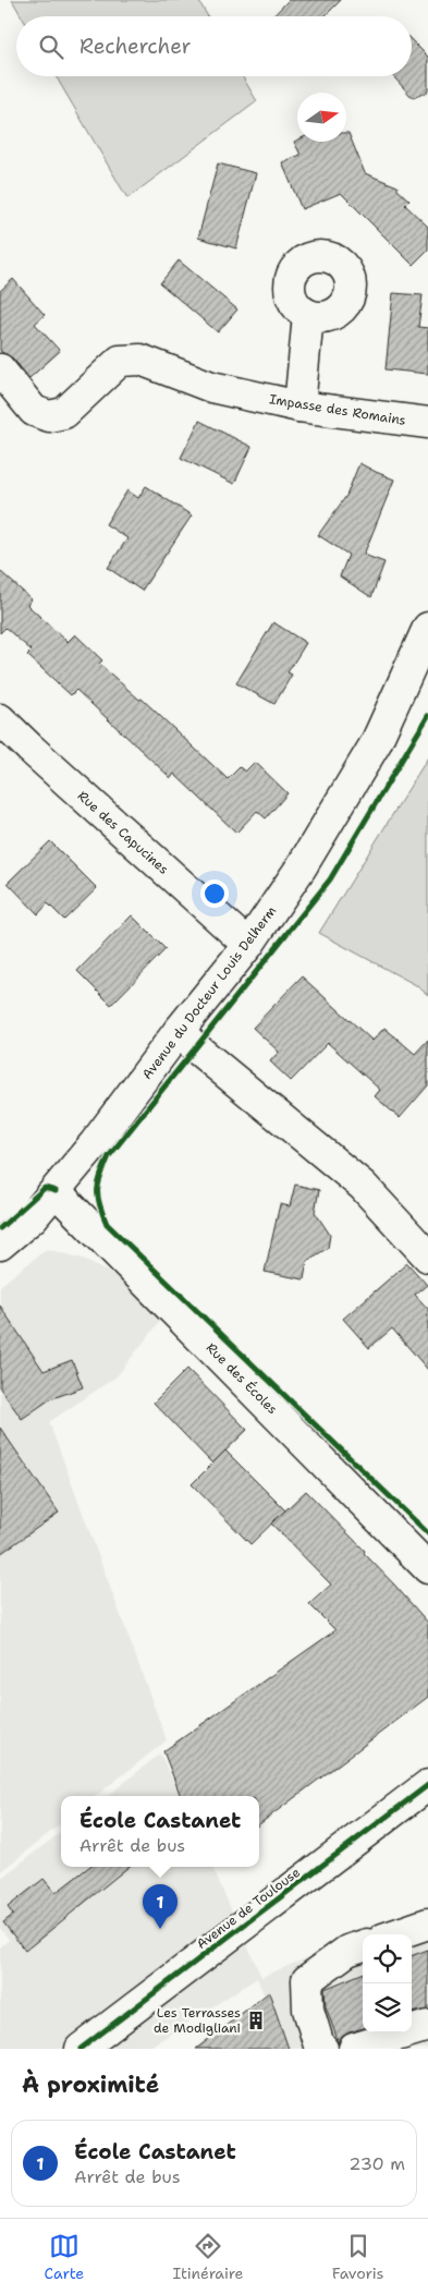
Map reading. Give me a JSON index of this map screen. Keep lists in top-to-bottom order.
{
  "streets": {
    "street": [
      "Impasse des Romains",
      "Rue des Capucines",
      "Avenue du Docteur Louis Delherm",
      "Rue des Écoles",
      "Avenue de Toulouse"
    ]
  },
  "crossings": [
    ["Rue des Capucines", "Avenue du Docteur Louis Delherm"],
    ["Avenue du Docteur Louis Delherm", "Rue des Écoles"]
  ],
  "places": {
    "building": ["Les Terrasses de Modigliani"]
  },
  "north": "right",
  "page": {
    "search": "Rechercher",
    "popup": ["École Castanet", "Arrêt de bus"],
    "pins": "1",
    "heading": "À proximité",
    "list": [
      {
        "mark": "1",
        "name": "École Castanet",
        "note": "Arrêt de bus",
        "value": "230 m"
      }
    ],
    "nav": ["Carte", "Itinéraire", "Favoris"]
  }
}
